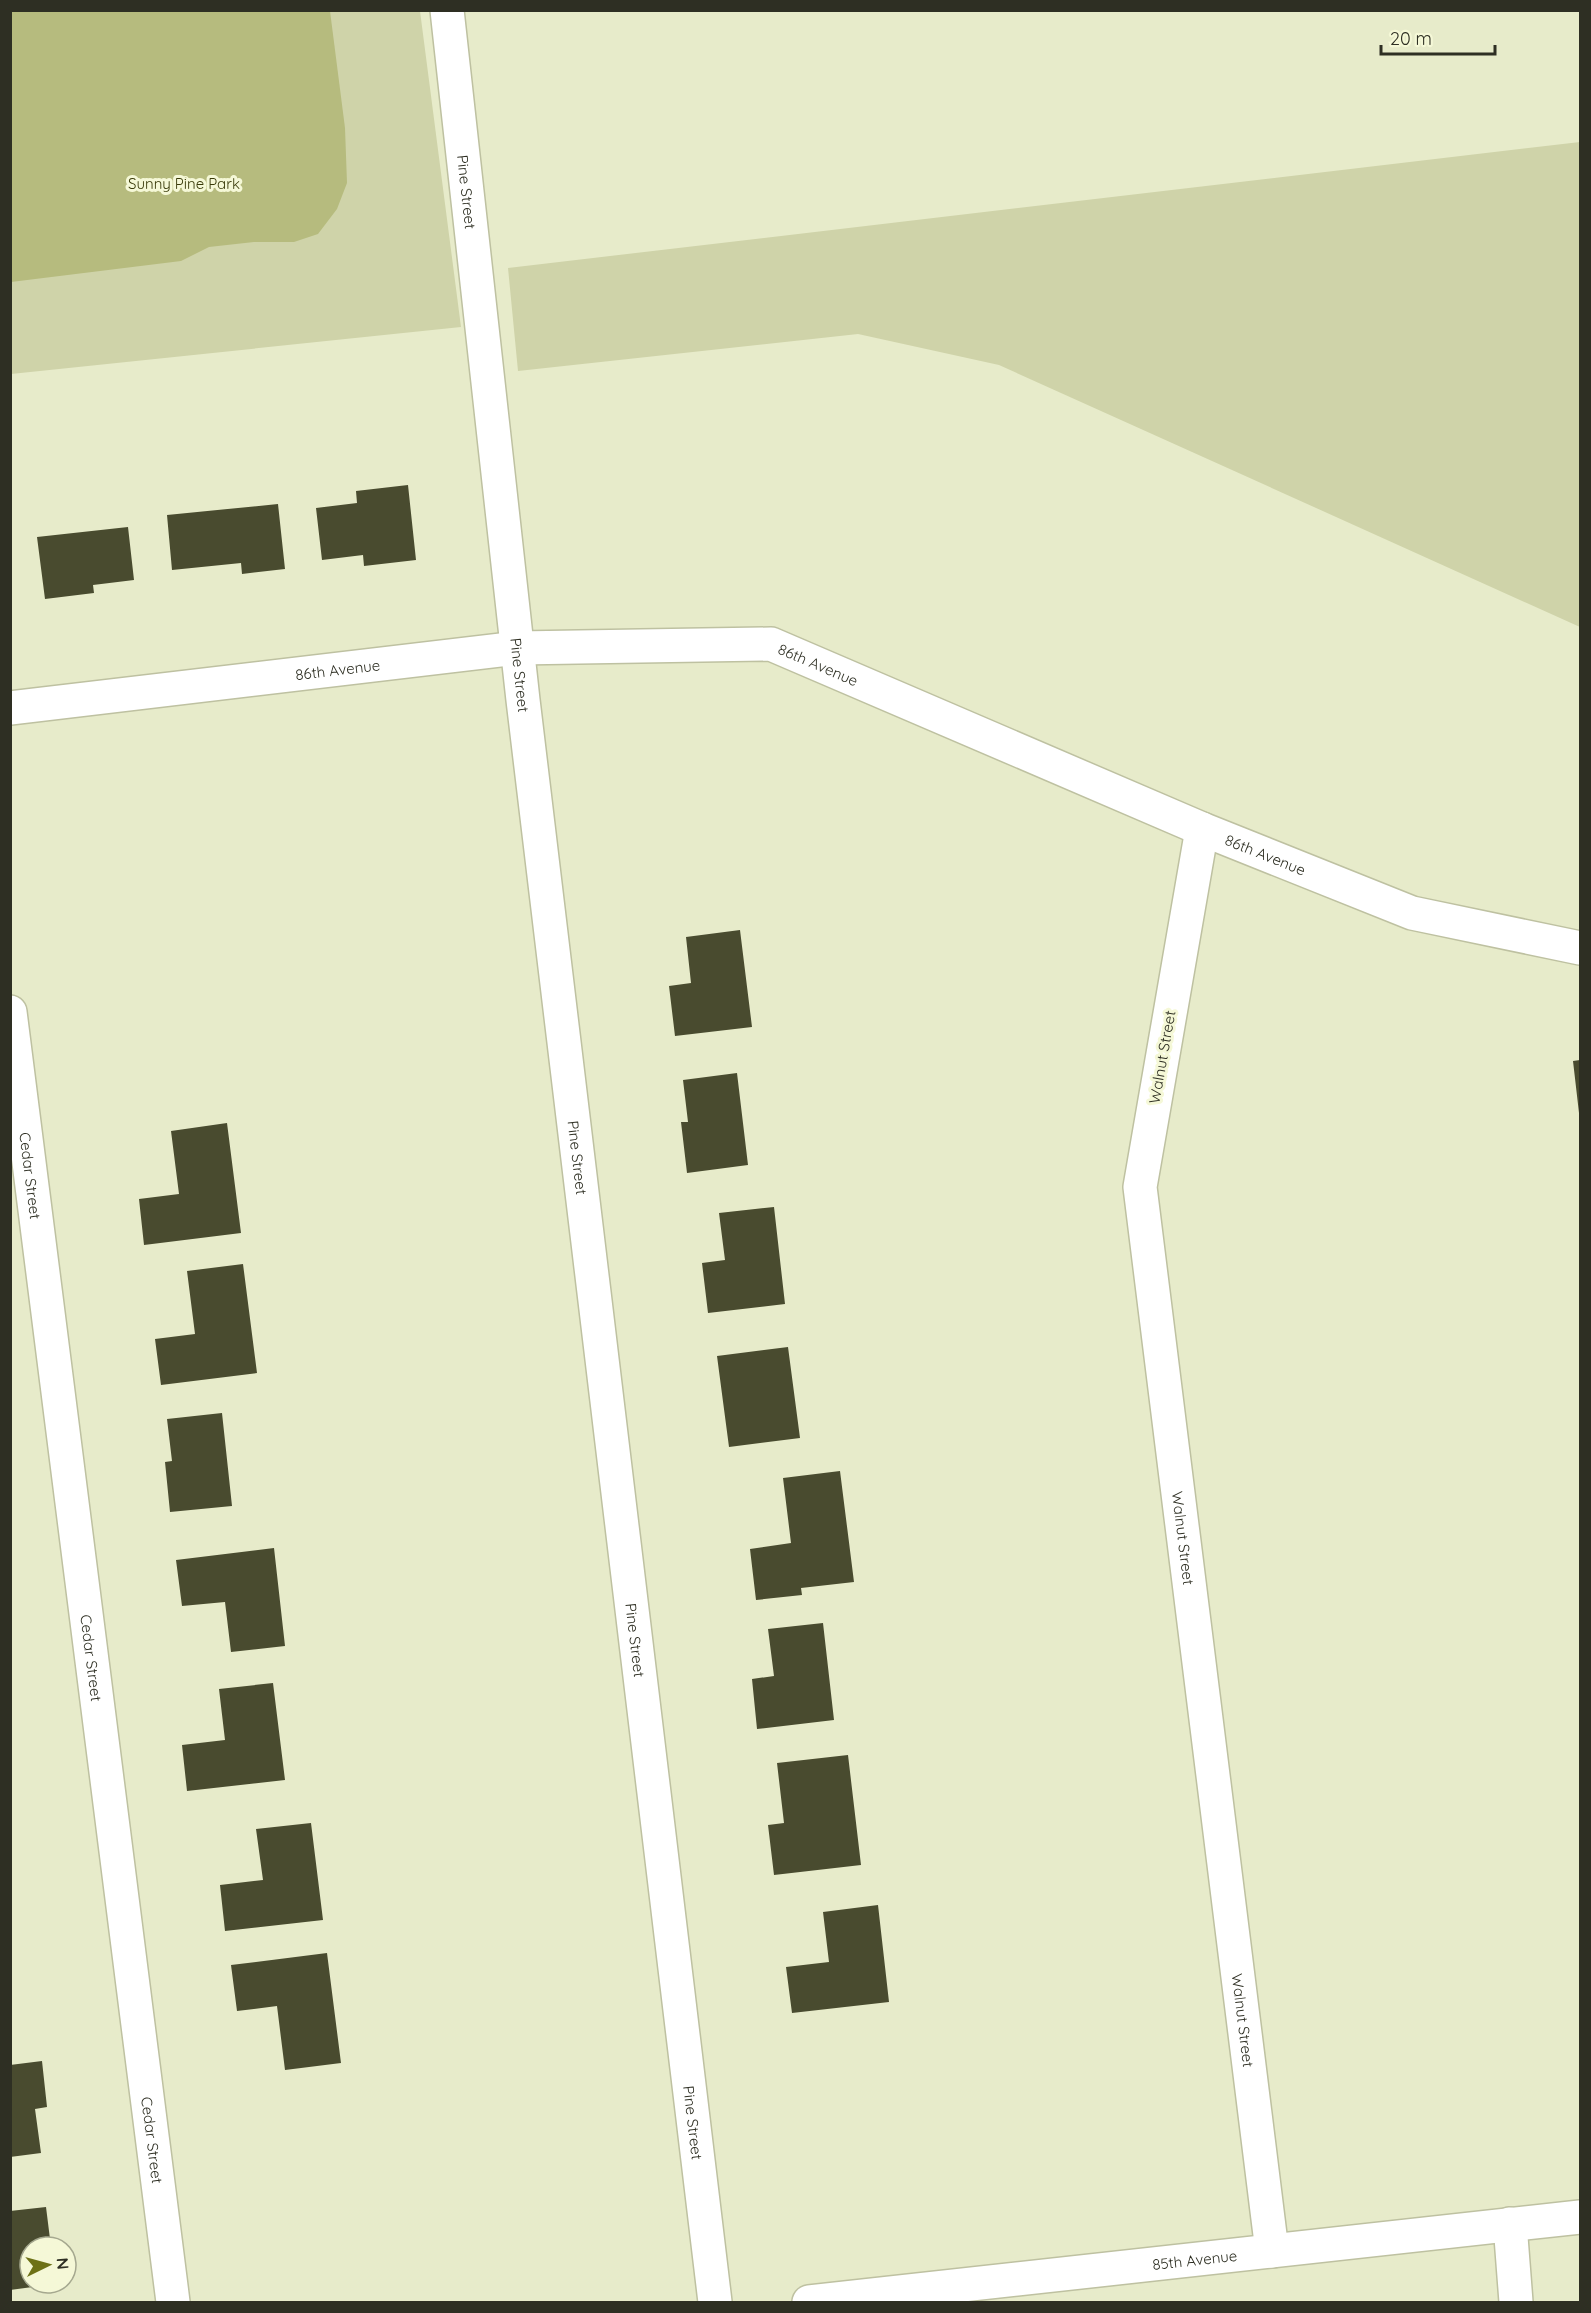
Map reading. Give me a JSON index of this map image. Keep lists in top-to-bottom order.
{
  "streets": {
    "street": [
      "Pine Street",
      "86th Avenue",
      "Walnut Street",
      "Cedar Street",
      "85th Avenue"
    ]
  },
  "crossings": [
    ["Pine Street", "86th Avenue"],
    ["86th Avenue", "Walnut Street"],
    ["Walnut Street", "85th Avenue"]
  ],
  "parks": ["Sunny Pine Park"],
  "scale_bar": "20 m",
  "north": "right"
}
